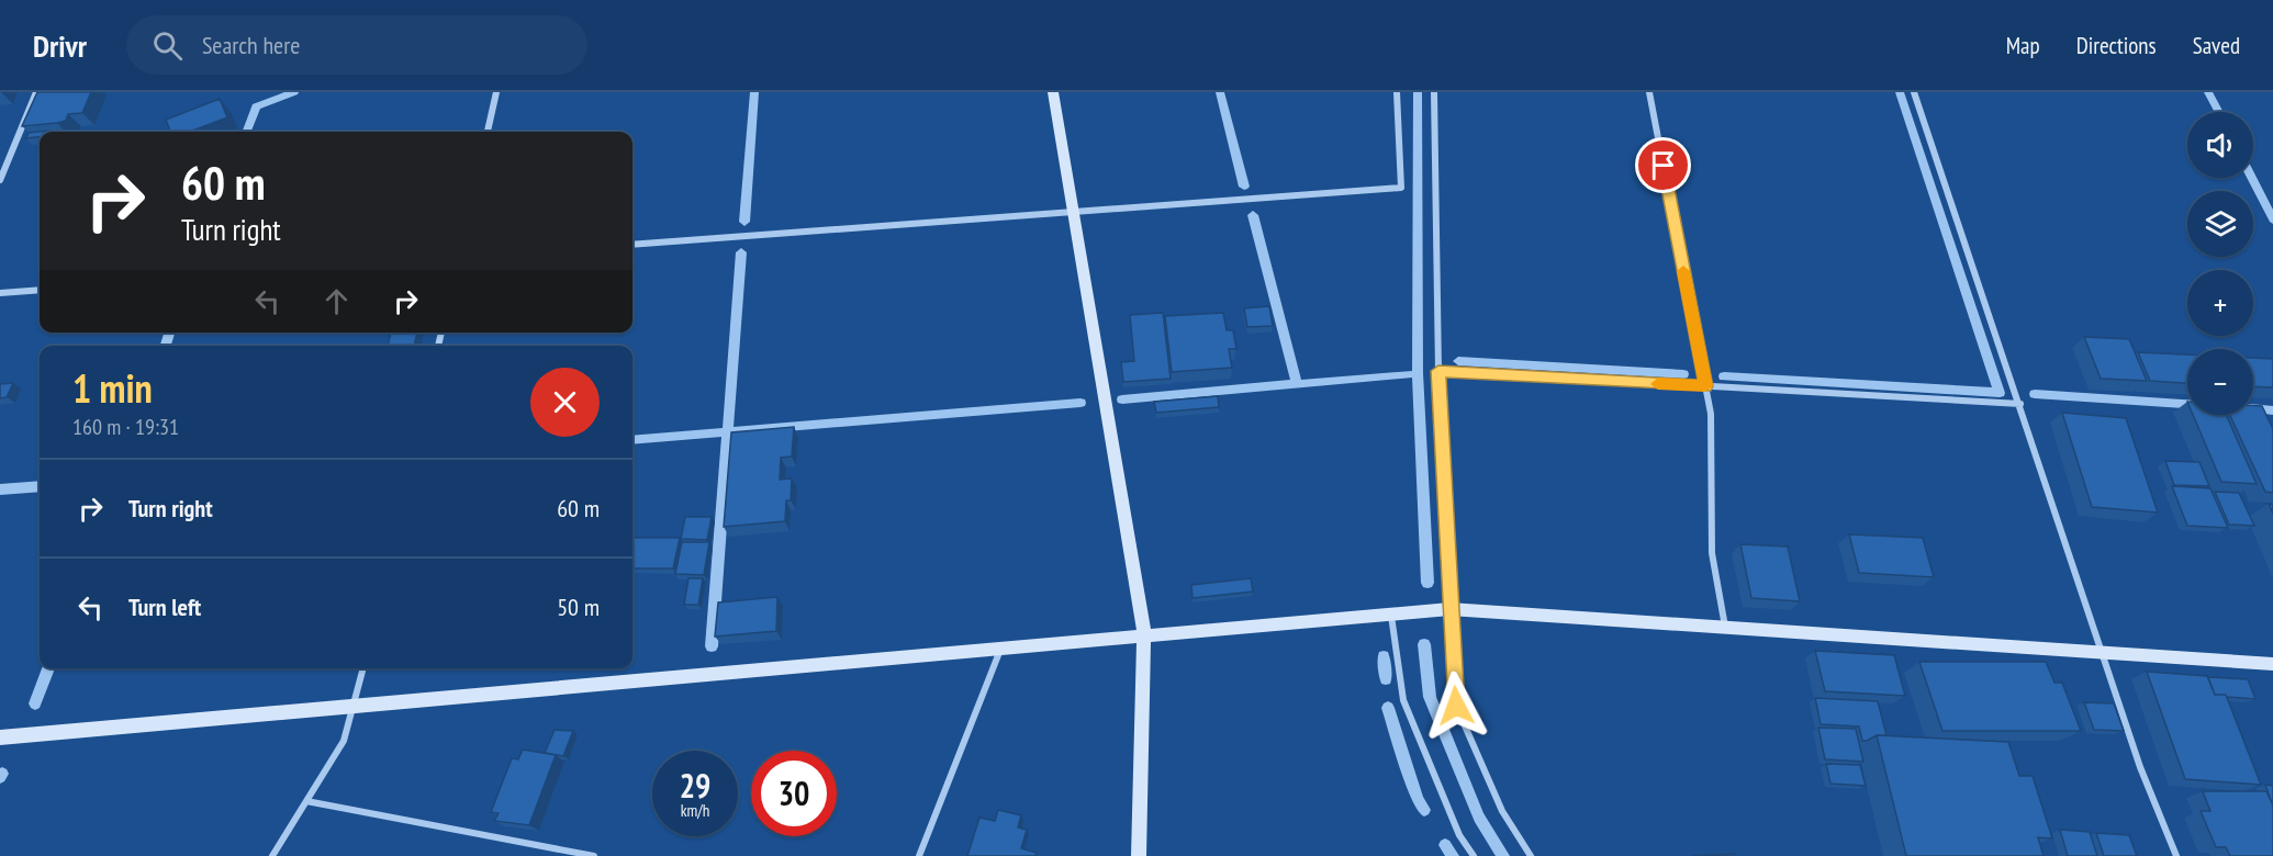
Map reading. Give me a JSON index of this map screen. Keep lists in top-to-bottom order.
{
  "page": {
    "header": "Drivr",
    "search": "Search here",
    "nav": ["Map", "Directions", "Saved"],
    "map_buttons": ["+", "−"],
    "turn": ["60 m", "Turn right"],
    "heading": ["1 min", "160 m · 19:31"],
    "list": [
      {
        "name": "Turn right",
        "value": "60 m"
      },
      {
        "name": "Turn left",
        "value": "50 m"
      }
    ],
    "speed": "29 km/h",
    "limit": "30"
  }
}
